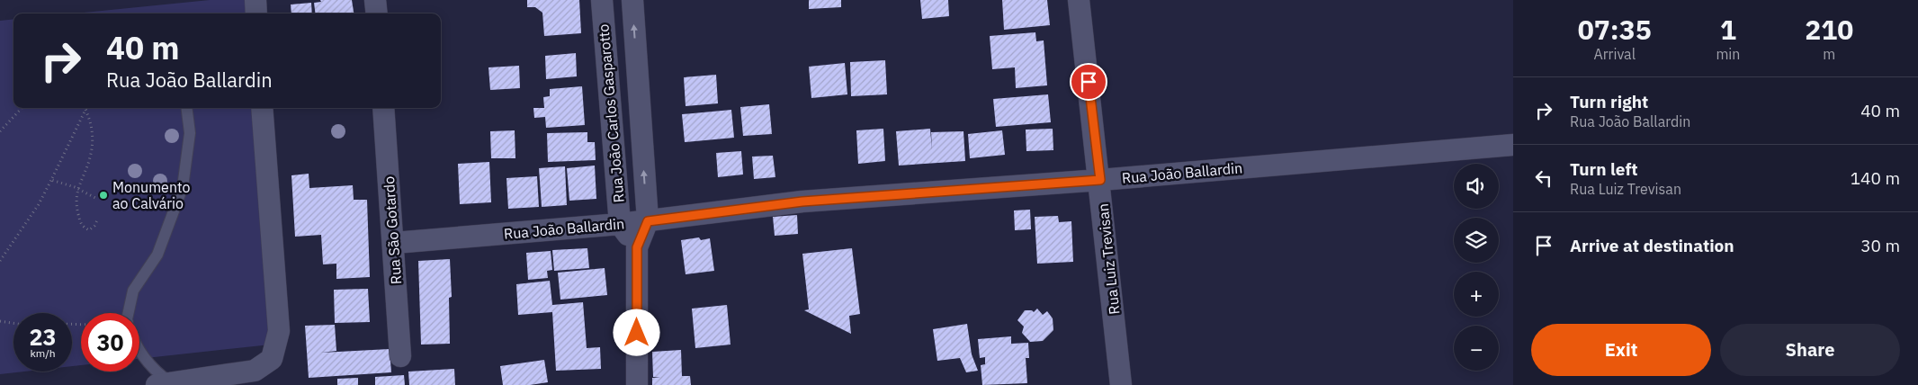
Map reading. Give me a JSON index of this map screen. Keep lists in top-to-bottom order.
{
  "streets": {
    "street": [
      "Rua João Carlos Gasparotto",
      "Rua João Ballardin",
      "Rua São Gotardo",
      "Rua Luiz Trevisan"
    ]
  },
  "crossings": [
    ["Rua João Carlos Gasparotto", "Rua João Ballardin"],
    ["Rua João Ballardin", "Rua São Gotardo"],
    ["Rua João Ballardin", "Rua Luiz Trevisan"]
  ],
  "places": ["Monumento ao Calvário"],
  "page": {
    "eta": [
      "07:35",
      "Arrival",
      "1",
      "min",
      "210",
      "m"
    ],
    "turn": ["40 m", "Rua João Ballardin"],
    "list": [
      {
        "name": "Turn right",
        "note": "Rua João Ballardin",
        "value": "40 m"
      },
      {
        "name": "Turn left",
        "note": "Rua Luiz Trevisan",
        "value": "140 m"
      },
      {
        "name": "Arrive at destination",
        "value": "30 m"
      }
    ],
    "map_buttons": ["+", "−"],
    "speed": "23 km/h",
    "limit": "30",
    "buttons": ["Exit", "Share"]
  }
}
